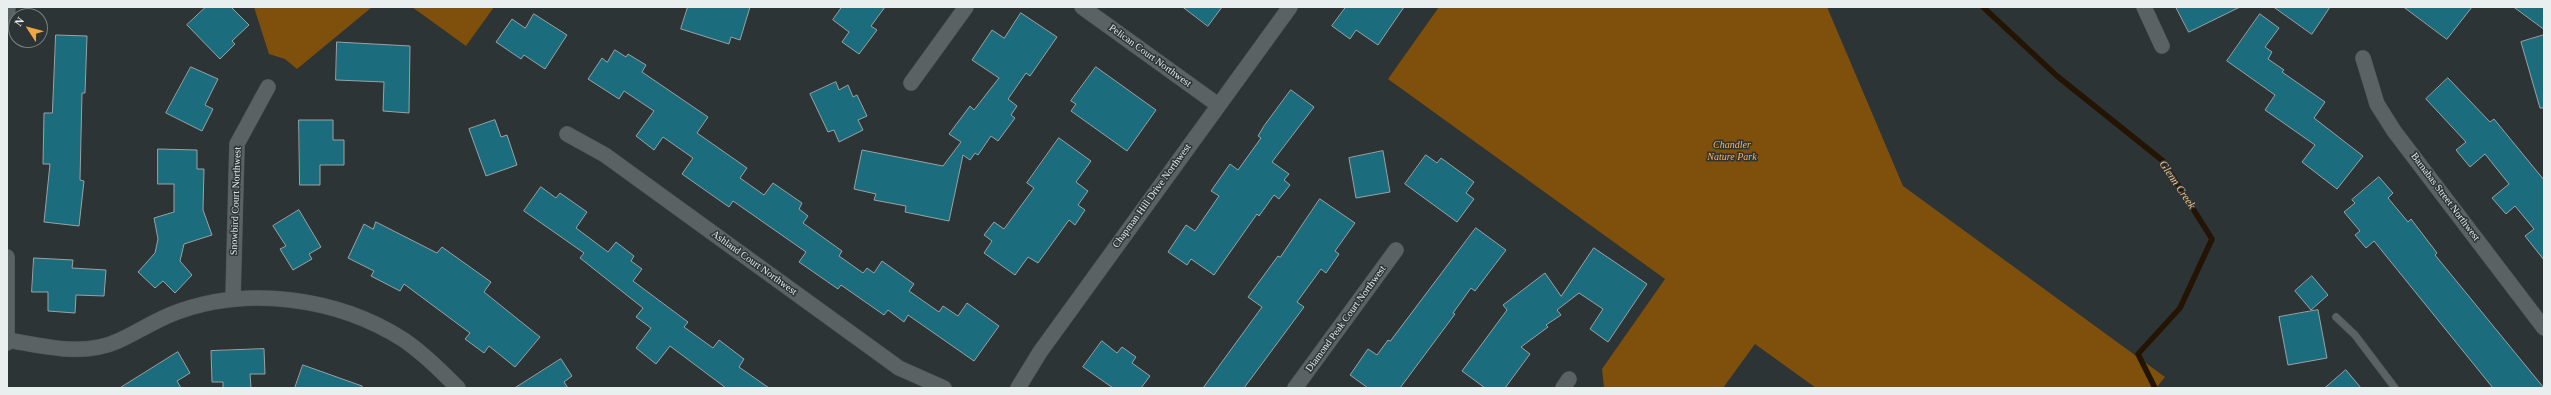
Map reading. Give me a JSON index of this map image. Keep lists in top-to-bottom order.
{
  "streets": {
    "street": [
      "Pelican Court Northwest",
      "Chapman Hill Drive Northwest",
      "Barnabas Street Northwest",
      "Snowbird Court Northwest",
      "Ashland Court Northwest",
      "Diamond Peak Court Northwest"
    ]
  },
  "crossings": [
    ["Pelican Court Northwest", "Chapman Hill Drive Northwest"]
  ],
  "water": ["Glenn Creek"],
  "parks": ["Chandler Nature Park"],
  "north": "top left"
}
